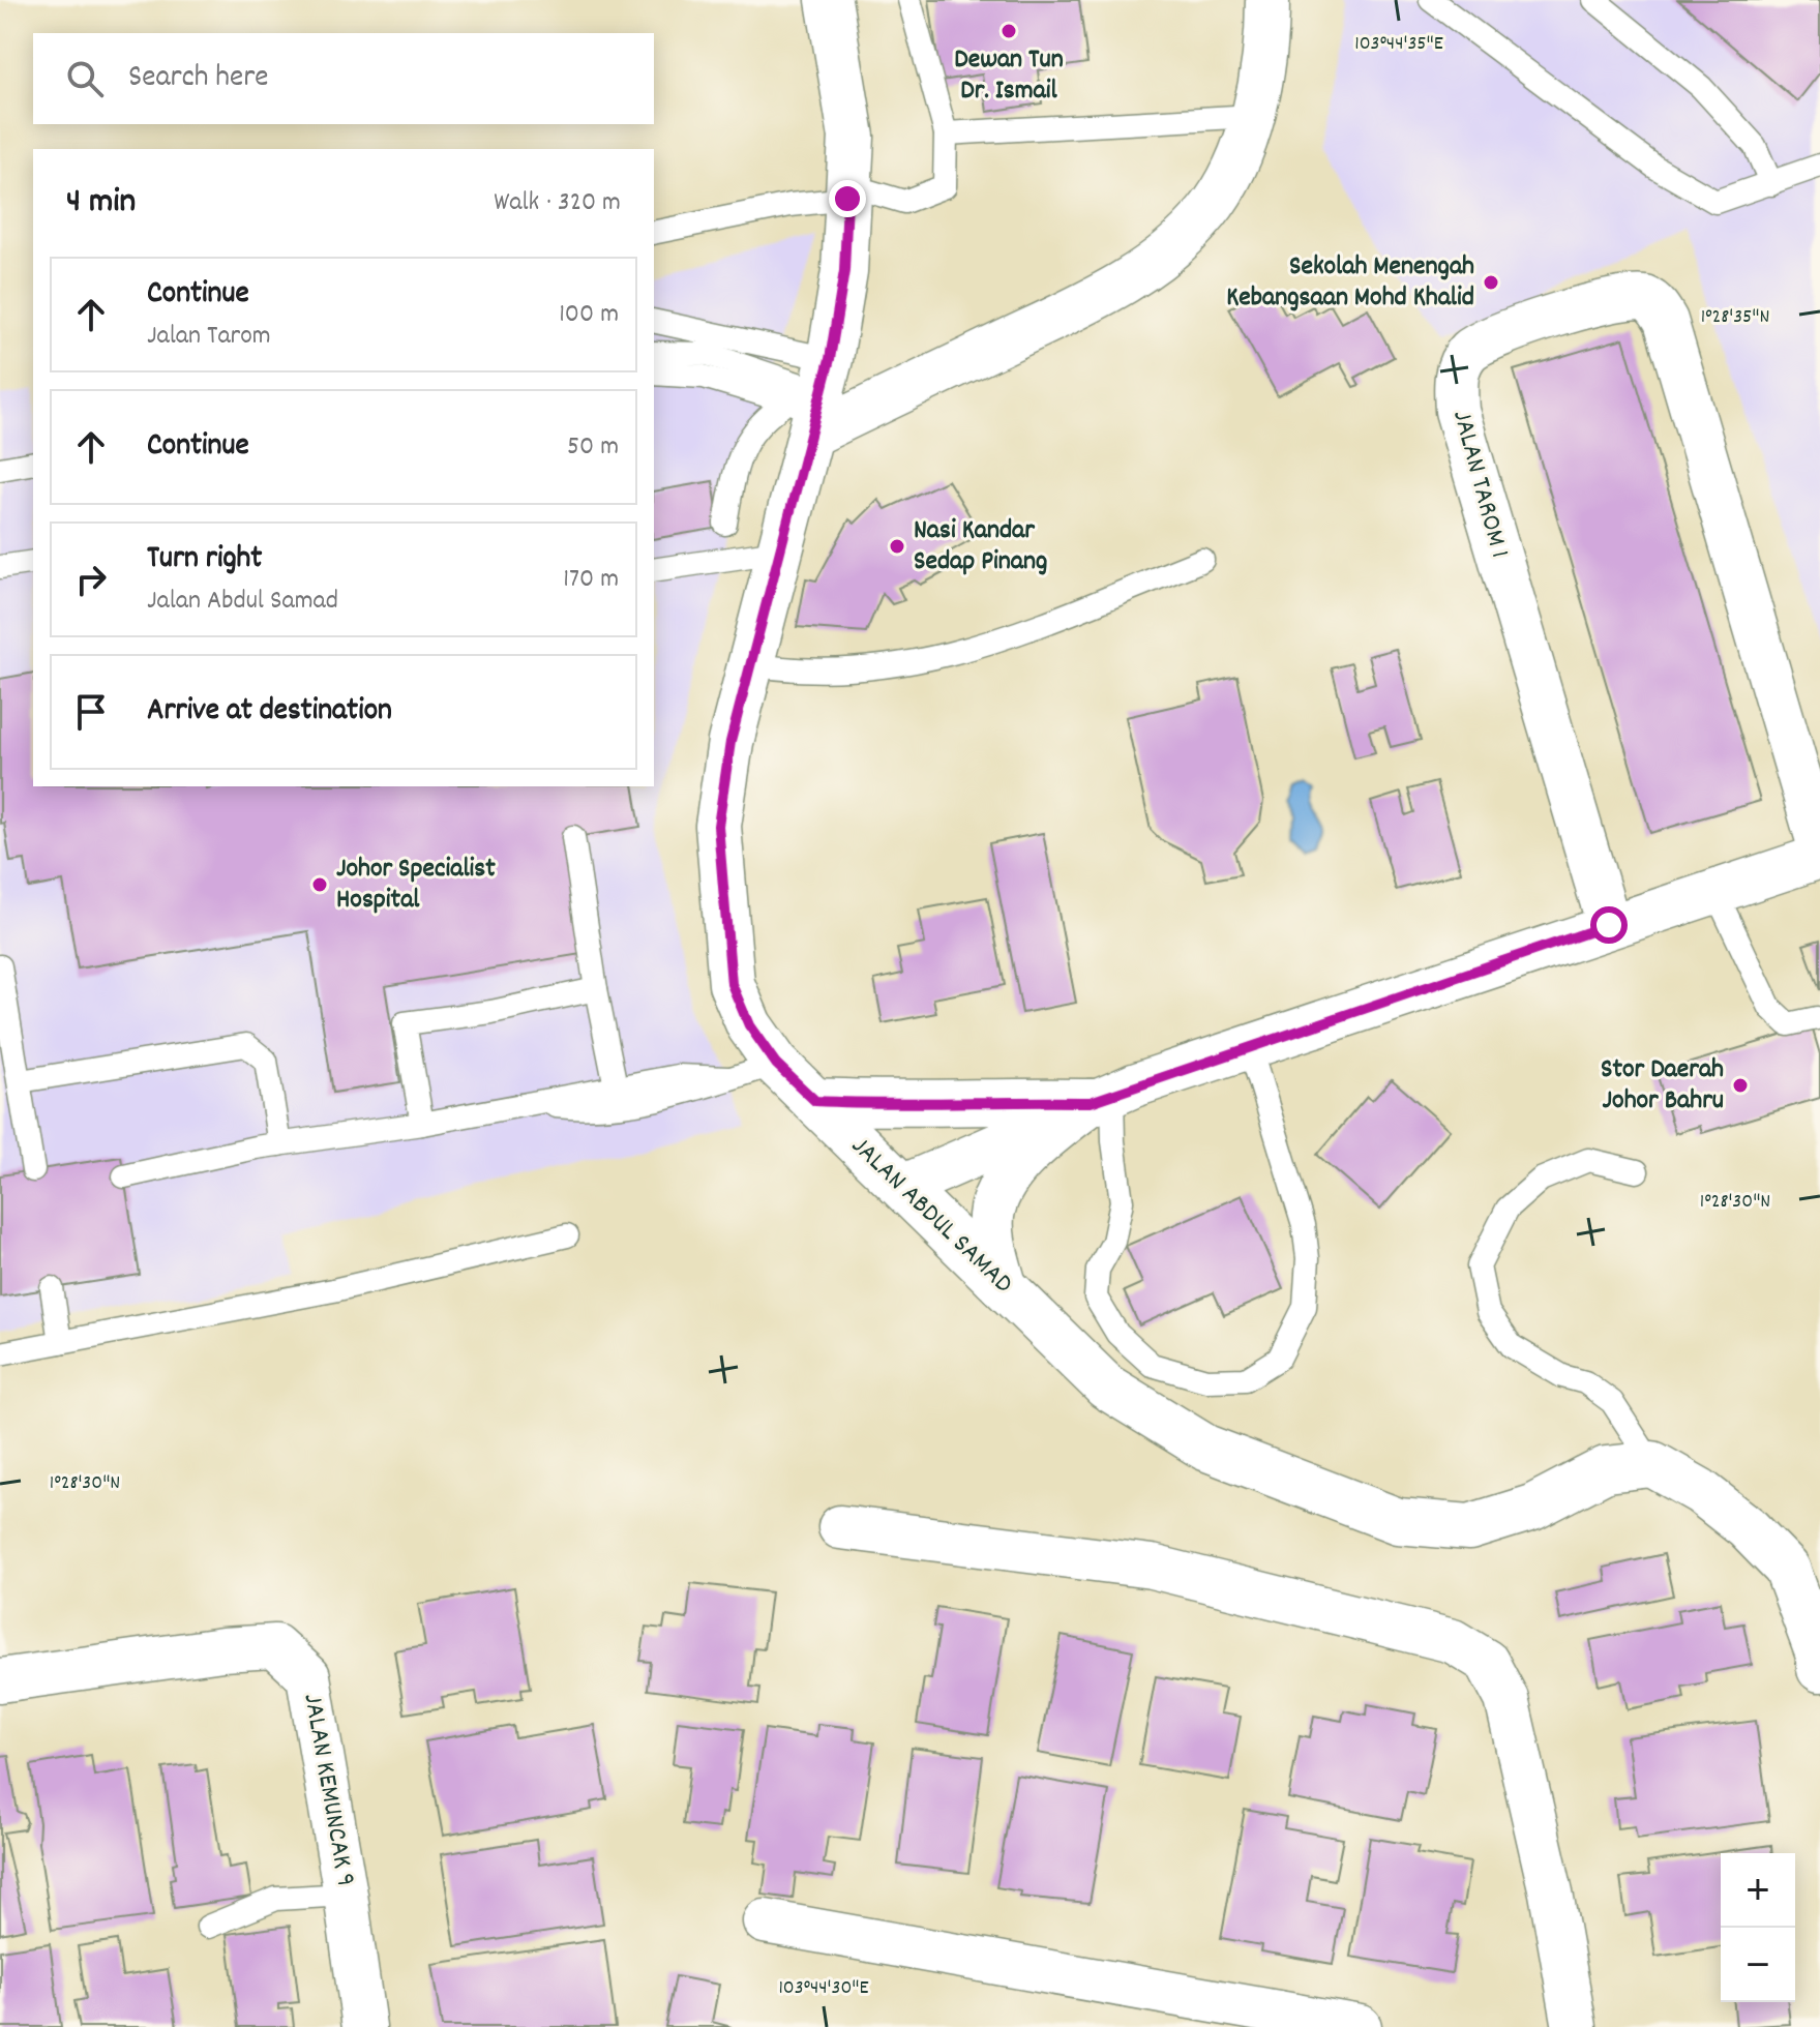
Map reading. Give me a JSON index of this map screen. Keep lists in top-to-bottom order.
{
  "streets": {
    "street": ["JALAN TAROM 1", "JALAN ABDUL SAMAD", "JALAN KEMUNCAK 9"]
  },
  "places": [
    "Dewan Tun Dr. Ismail",
    "Sekolah Menengah Kebangsaan Mohd Khalid",
    "Nasi Kandar Sedap Pinang",
    "Johor Specialist Hospital",
    "Stor Daerah Johor Bahru"
  ],
  "page": {
    "search": "Search here",
    "heading": ["4 min", "Walk · 320 m"],
    "list": [
      ["Continue", "Jalan Tarom", "100 m"],
      ["Continue", "50 m"],
      ["Turn right", "Jalan Abdul Samad", "170 m"],
      "Arrive at destination"
    ],
    "map_buttons": ["+", "−"]
  },
  "coordinates": [
    "103°44'35\"E",
    "1°28'35\"N",
    "1°28'30\"N",
    "103°44'30\"E"
  ]
}
